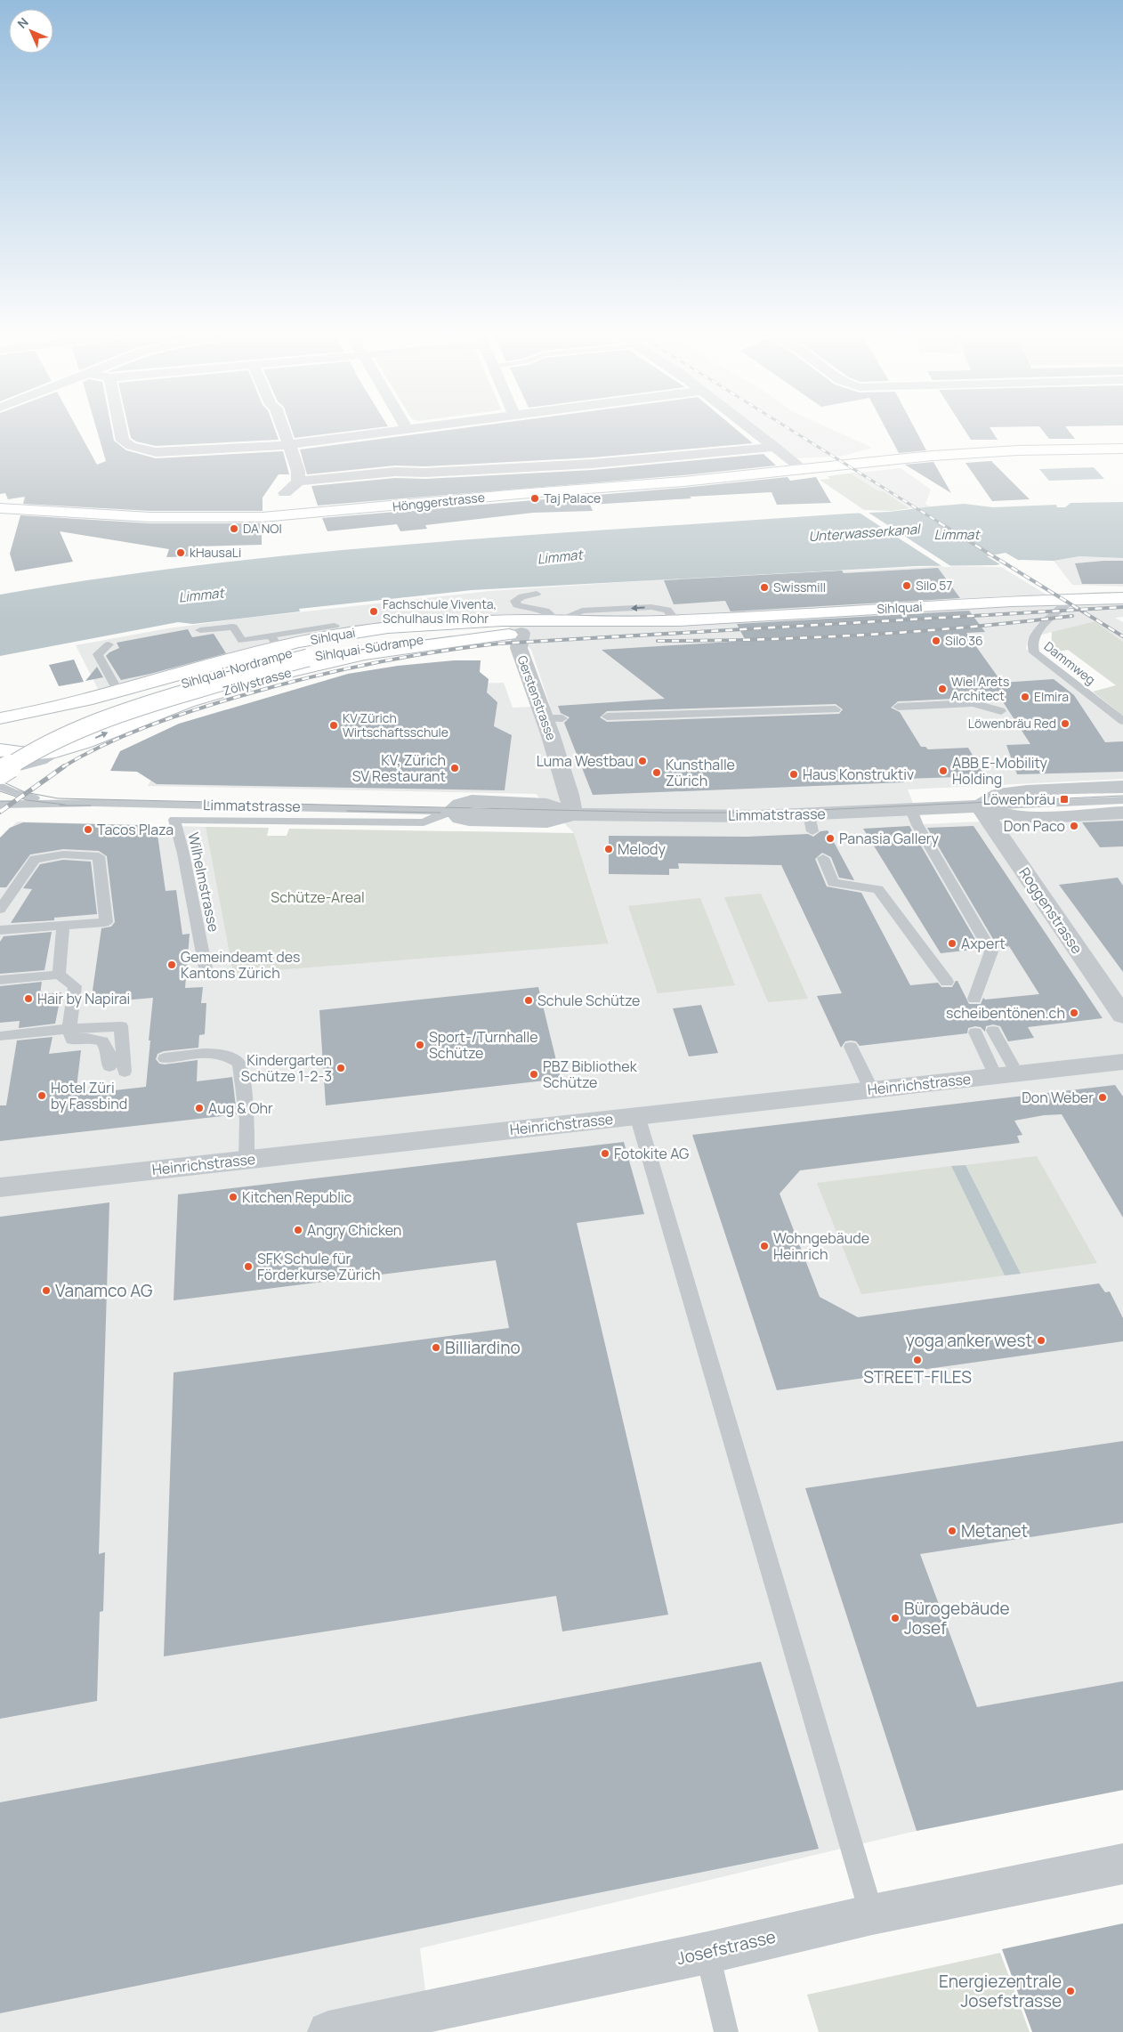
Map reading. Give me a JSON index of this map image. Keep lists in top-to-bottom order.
{
  "streets": {
    "street": [
      "Hönggerstrasse",
      "Sihlquai",
      "Sihlquai-Südrampe",
      "Sihlquai-Nordrampe",
      "Zöllystrasse",
      "Gerstenstrasse",
      "Limmatstrasse",
      "Roggenstrasse",
      "Heinrichstrasse",
      "Josefstrasse"
    ],
    "lane": ["Dammweg", "Wilhelmstrasse"]
  },
  "crossings": [
    ["Sihlquai", "Sihlquai-Südrampe"],
    ["Sihlquai", "Dammweg"],
    ["Sihlquai", "Sihlquai-Nordrampe"],
    ["Sihlquai", "Zöllystrasse"],
    ["Sihlquai", "Gerstenstrasse"],
    ["Sihlquai-Südrampe", "Sihlquai-Nordrampe"],
    ["Sihlquai-Südrampe", "Zöllystrasse"],
    ["Sihlquai-Südrampe", "Gerstenstrasse"],
    ["Zöllystrasse", "Gerstenstrasse"],
    ["Gerstenstrasse", "Limmatstrasse"],
    ["Limmatstrasse", "Wilhelmstrasse"],
    ["Limmatstrasse", "Roggenstrasse"]
  ],
  "water": ["Unterwasserkanal", "Limmat"],
  "parks": ["Schütze-Areal"],
  "places": {
    "other": [
      "Taj Palace",
      "DA NOI",
      "kHausaLi",
      "Silo 57",
      "Swissmill",
      "Fachschule Viventa, Schulhaus Im Rohr",
      "Silo 36",
      "Wiel Arets Architect",
      "Elmira",
      "Löwenbräu Red",
      "KV Zürich Wirtschaftsschule",
      "Luma Westbau",
      "KV, Zürich SV Restaurant",
      "ABB E-Mobility Holding",
      "Kunsthalle Zürich",
      "Haus Konstruktiv",
      "Don Paco",
      "Tacos Plaza",
      "Panasia Gallery",
      "Melody",
      "Axpert",
      "Gemeindeamt des Kantons Zürich",
      "Hair by Napirai",
      "Schule Schütze",
      "scheibentönen.ch",
      "Sport-/Turnhalle Schütze",
      "Kindergarten Schütze 1-2-3",
      "PBZ Bibliothek Schütze",
      "Hotel Züri by Fassbind",
      "Don Weber",
      "Aug & Ohr",
      "Fotokite AG",
      "Kitchen Republic",
      "Angry Chicken",
      "Wohngebäude Heinrich",
      "SFK Schule für Förderkurse Zürich",
      "Vanamco AG",
      "yoga anker west",
      "Billiardino",
      "STREET-FILES",
      "Metanet",
      "Bürogebäude Josef",
      "Energiezentrale Josefstrasse"
    ],
    "transit": ["Löwenbräu"]
  },
  "north": "top left"
}
